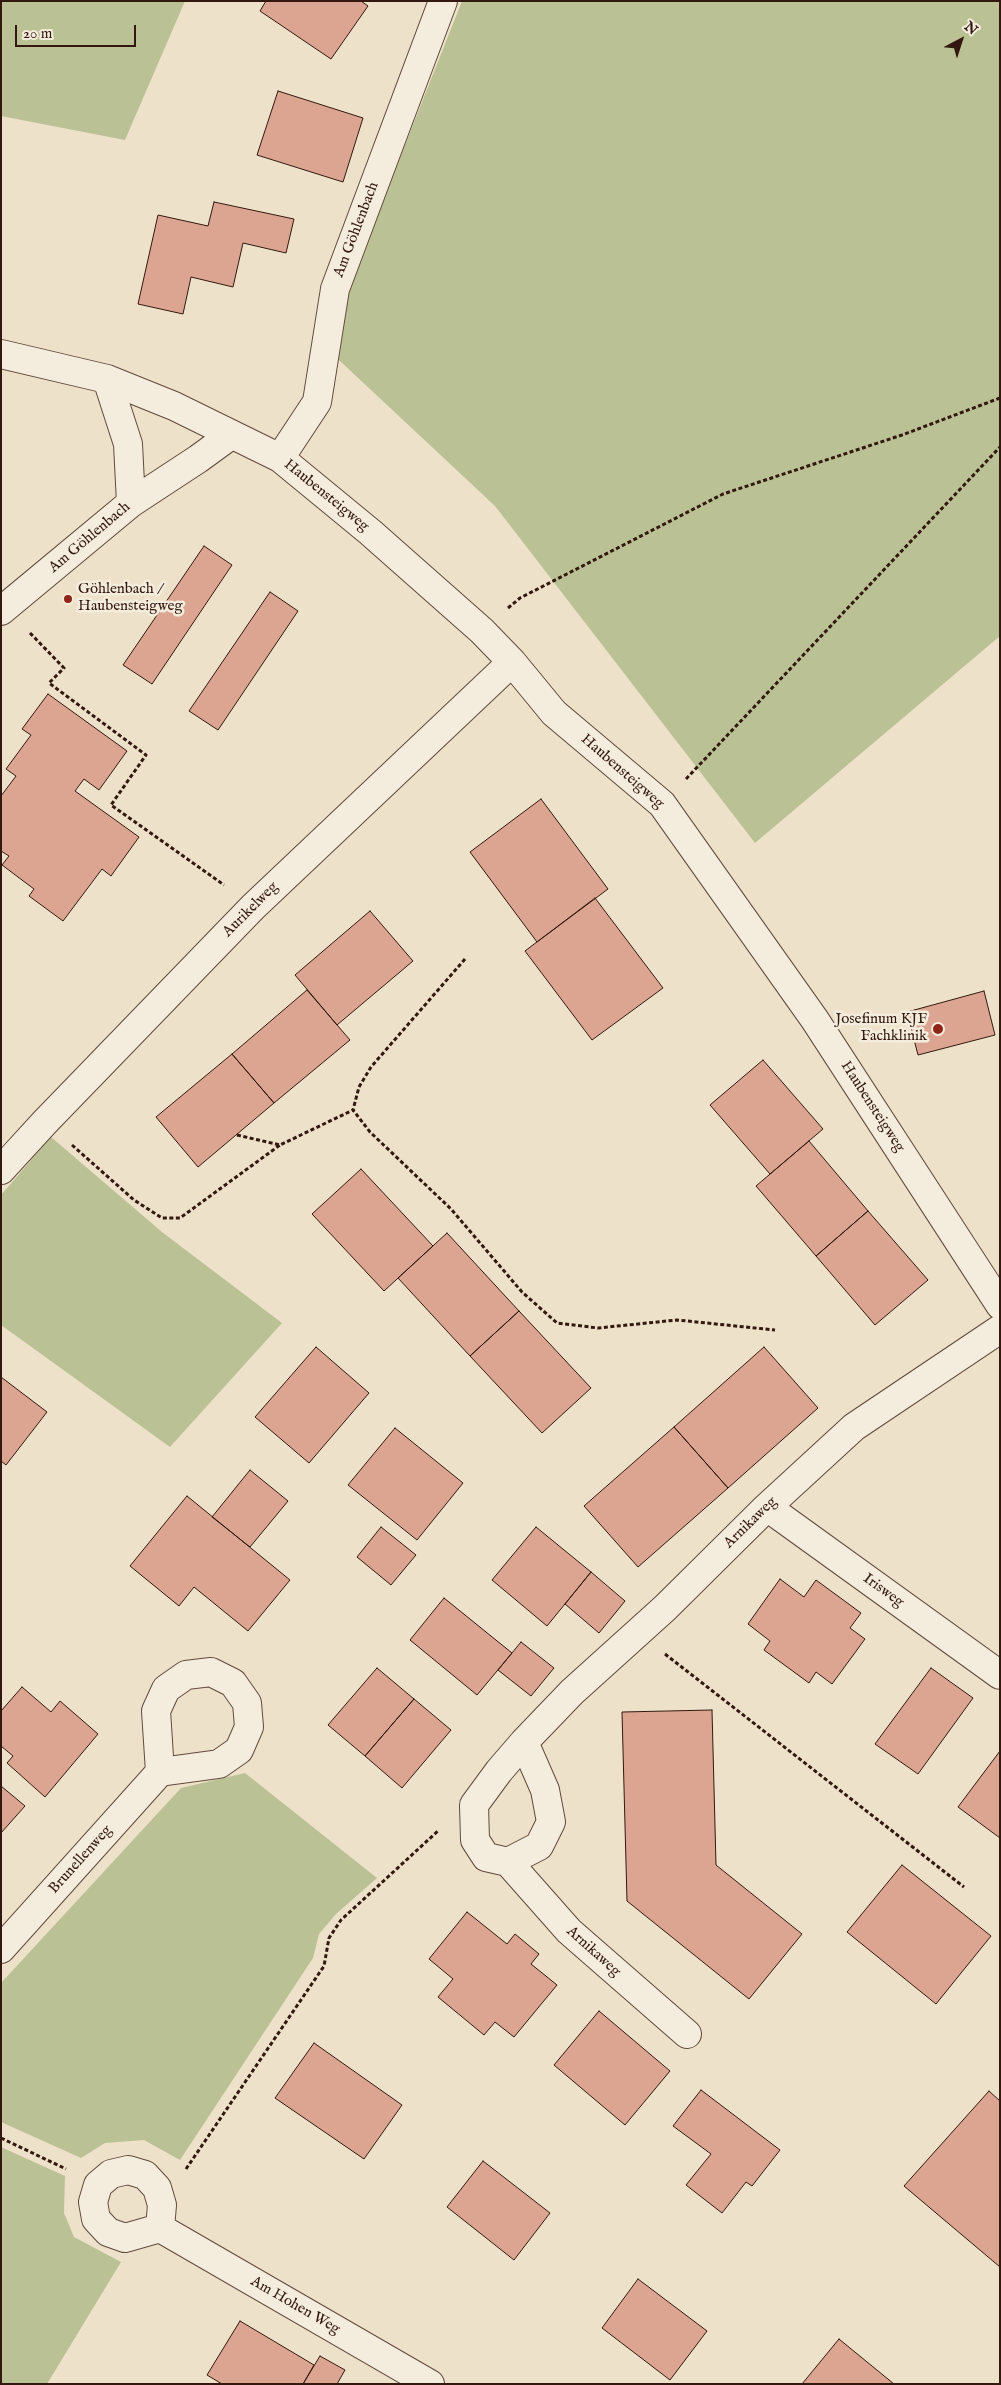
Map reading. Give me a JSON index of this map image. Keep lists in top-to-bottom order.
{
  "streets": {
    "street": [
      "Am Göhlenbach",
      "Haubensteigweg",
      "Aurikelweg",
      "Arnikaweg",
      "Irisweg",
      "Brunellenweg",
      "Am Hohen Weg"
    ]
  },
  "crossings": [
    ["Am Göhlenbach", "Haubensteigweg"],
    ["Haubensteigweg", "Aurikelweg"],
    ["Arnikaweg", "Irisweg"]
  ],
  "places": ["Göhlenbach / Haubensteigweg", "Josefinum KJF Fachklinik"],
  "scale_bar": "20 m",
  "north": "top right"
}
